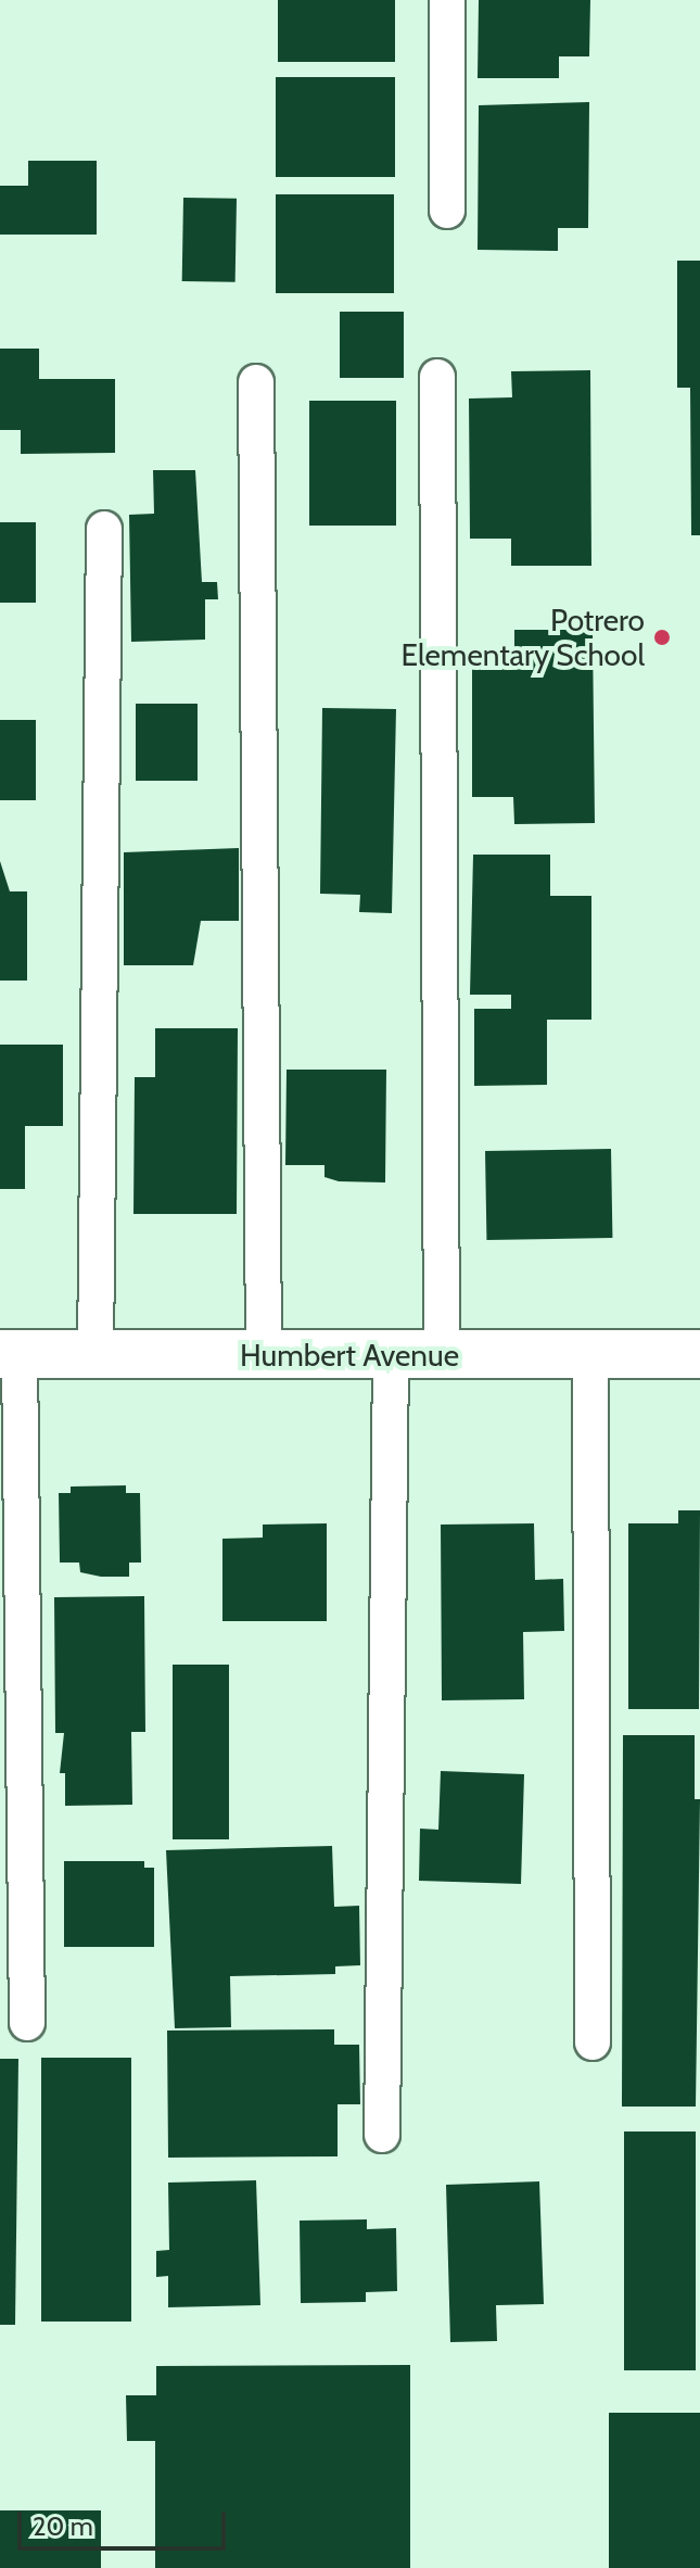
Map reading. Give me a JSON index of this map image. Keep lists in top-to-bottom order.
{
  "streets": {
    "street": ["Humbert Avenue"]
  },
  "places": ["Potrero Elementary School"],
  "scale_bar": "20 m"
}
